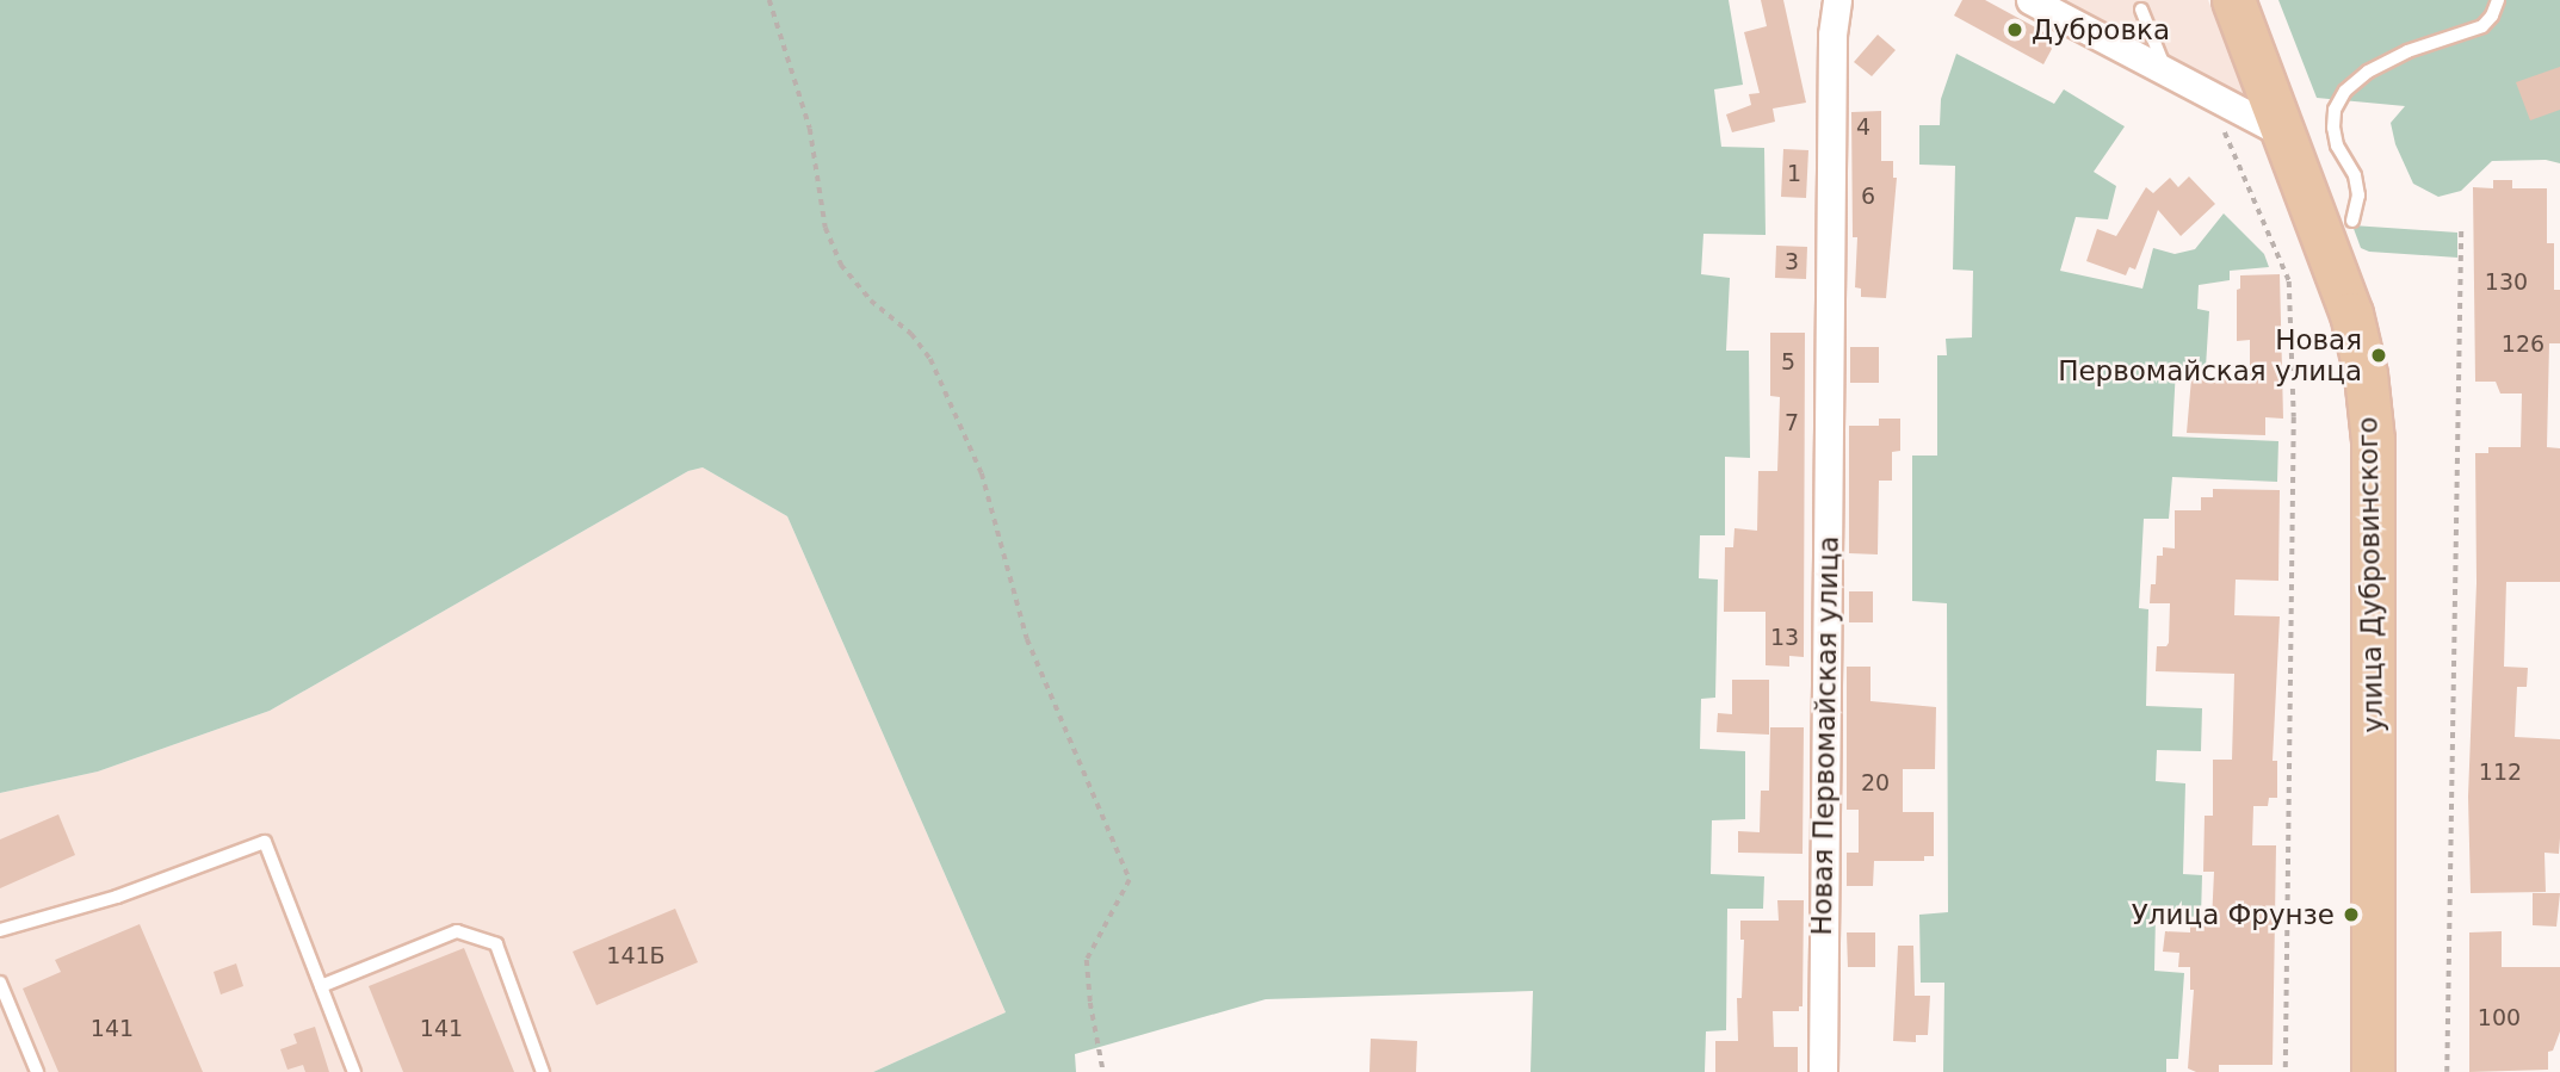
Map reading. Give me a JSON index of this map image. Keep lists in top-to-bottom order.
{
  "streets": {
    "main road": ["улица Дубровинского"],
    "street": ["Новая Первомайская улица"]
  },
  "places": ["Дубровка", "Новая Первомайская улица", "Улица Фрунзе"],
  "house_numbers": [
    "4",
    "1",
    "6",
    "3",
    "130",
    "126",
    "5",
    "7",
    "13",
    "112",
    "20",
    "141Б",
    "100",
    "141",
    "141"
  ]
}
